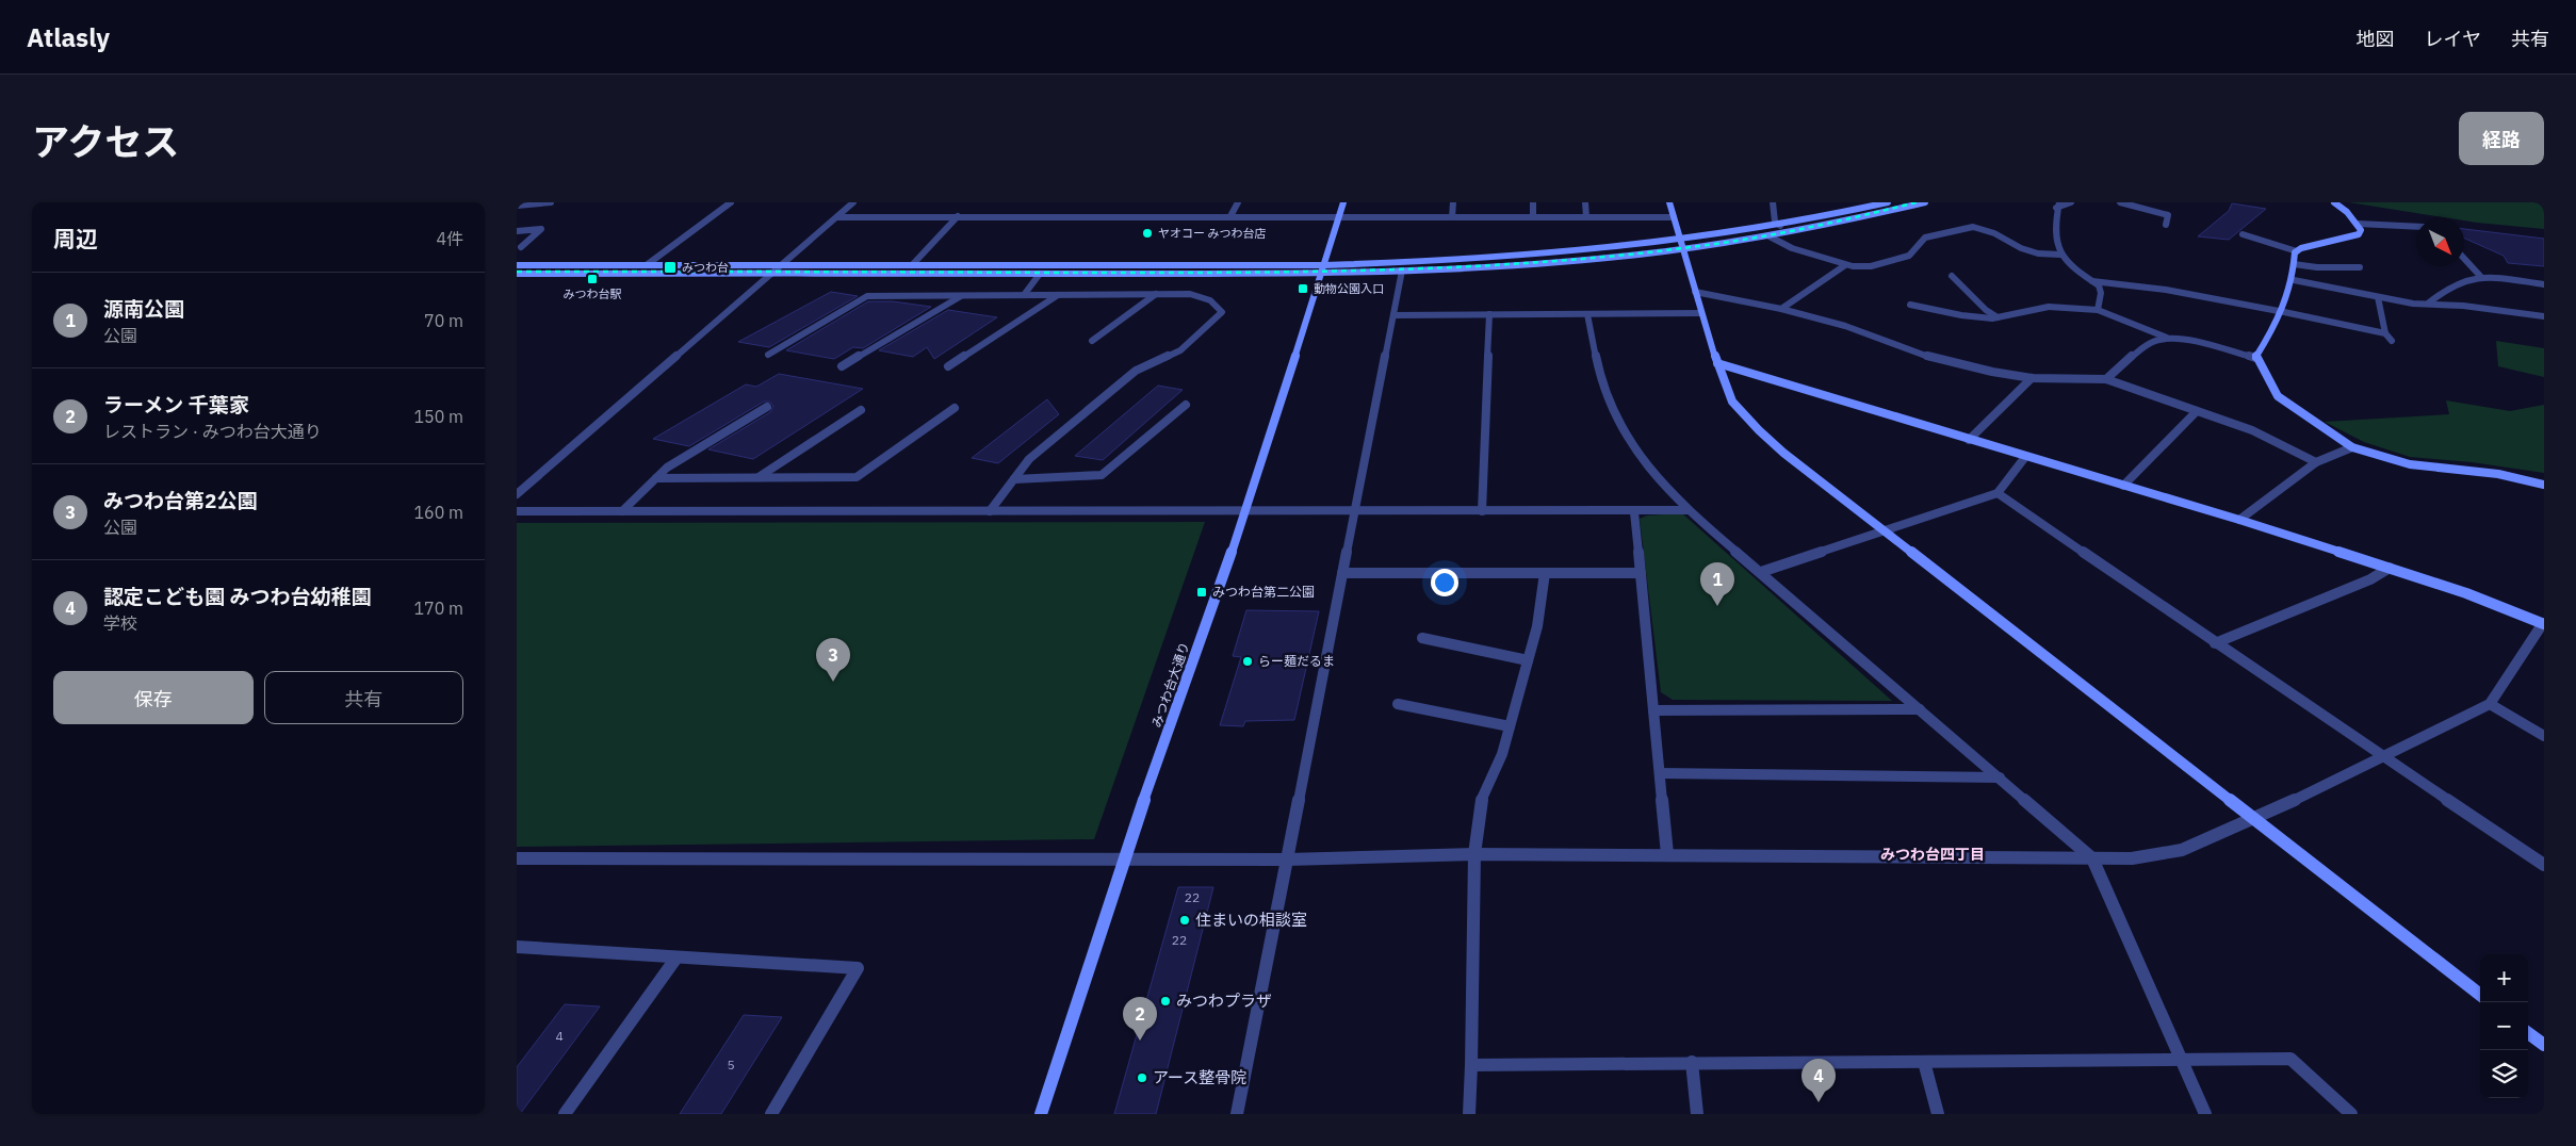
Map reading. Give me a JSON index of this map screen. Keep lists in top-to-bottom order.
{
  "streets": {
    "street": ["みつわ台大通り"]
  },
  "districts": ["みつわ台四丁目"],
  "places": {
    "other": [
      "ヤオコー みつわ台店",
      "らー麺だるま",
      "住まいの相談室",
      "みつわプラザ",
      "アース整骨院"
    ],
    "transit": [
      "みつわ台",
      "みつわ台駅",
      "動物公園入口",
      "みつわ台第二公園"
    ]
  },
  "house_numbers": [
    "22",
    "22",
    "4",
    "5"
  ],
  "north": "bottom right",
  "page": {
    "header": "Atlasly",
    "nav": ["地図", "レイヤ", "共有"],
    "title": "アクセス",
    "buttons": [
      "経路",
      ["保存", "共有"]
    ],
    "heading": ["周辺", "4件"],
    "list": [
      {
        "mark": "1",
        "name": "源南公園",
        "note": "公園",
        "value": "70 m"
      },
      {
        "mark": "2",
        "name": "ラーメン 千葉家",
        "note": "レストラン · みつわ台大通り",
        "value": "150 m"
      },
      {
        "mark": "3",
        "name": "みつわ台第2公園",
        "note": "公園",
        "value": "160 m"
      },
      {
        "mark": "4",
        "name": "認定こども園 みつわ台幼稚園",
        "note": "学校",
        "value": "170 m"
      }
    ],
    "pins": [
      "1",
      "3",
      "2",
      "4"
    ],
    "map_buttons": ["+", "−"]
  }
}
